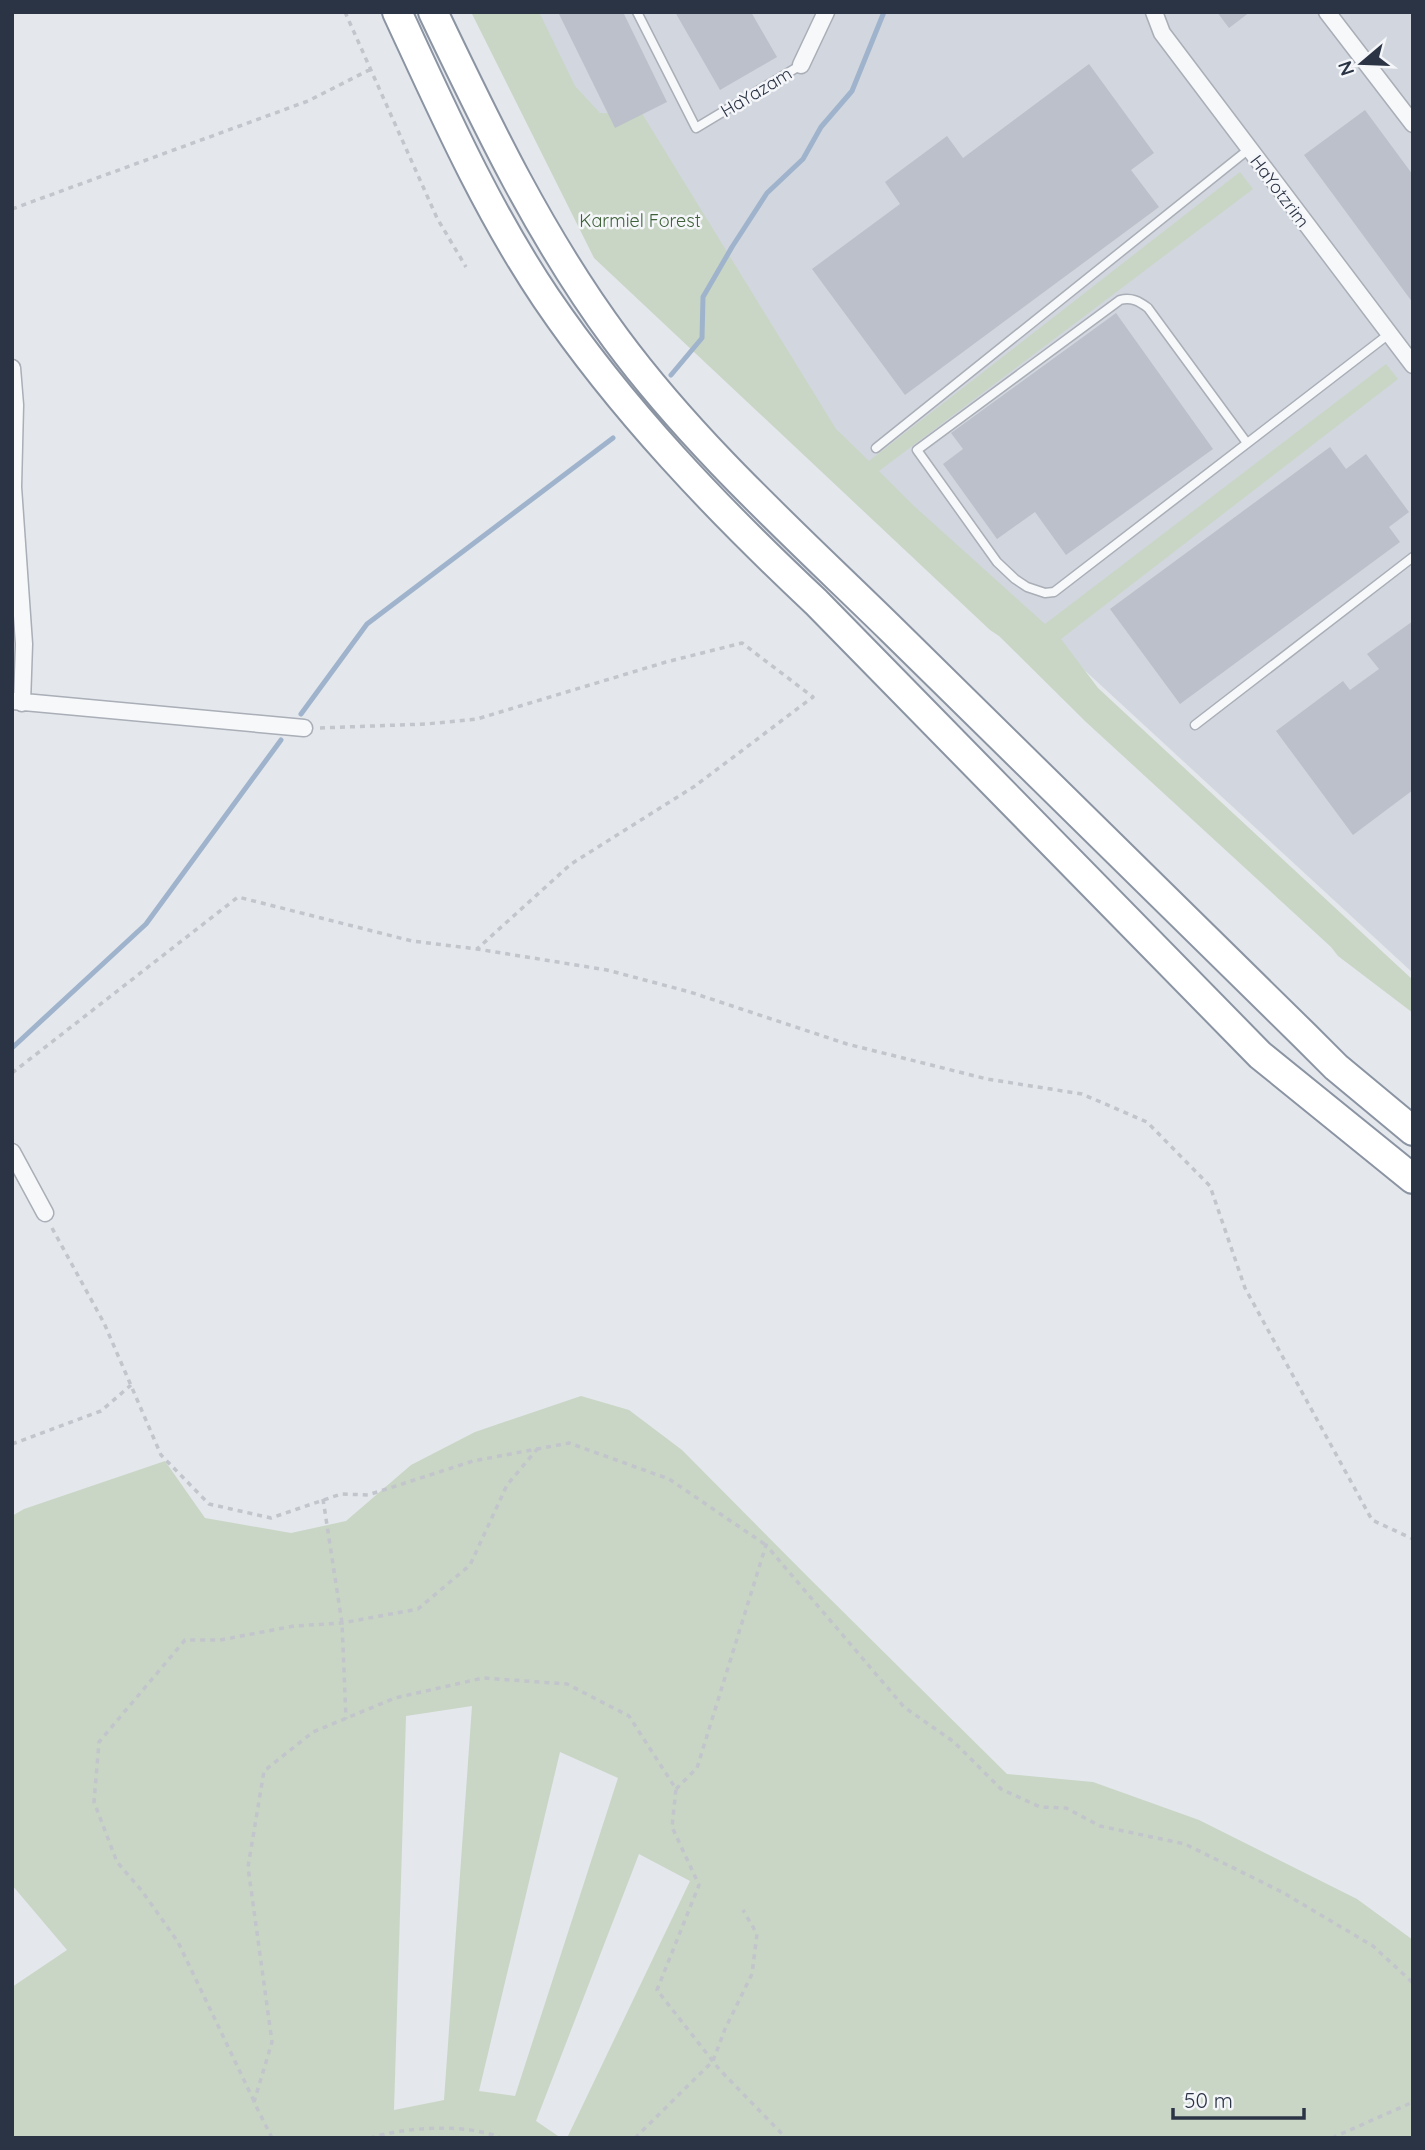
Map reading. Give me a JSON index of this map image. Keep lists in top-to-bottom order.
{
  "streets": {
    "street": ["HaYazam", "HaYotzrim"]
  },
  "parks": ["Karmiel Forest"],
  "scale_bar": "50 m",
  "north": "left"
}
